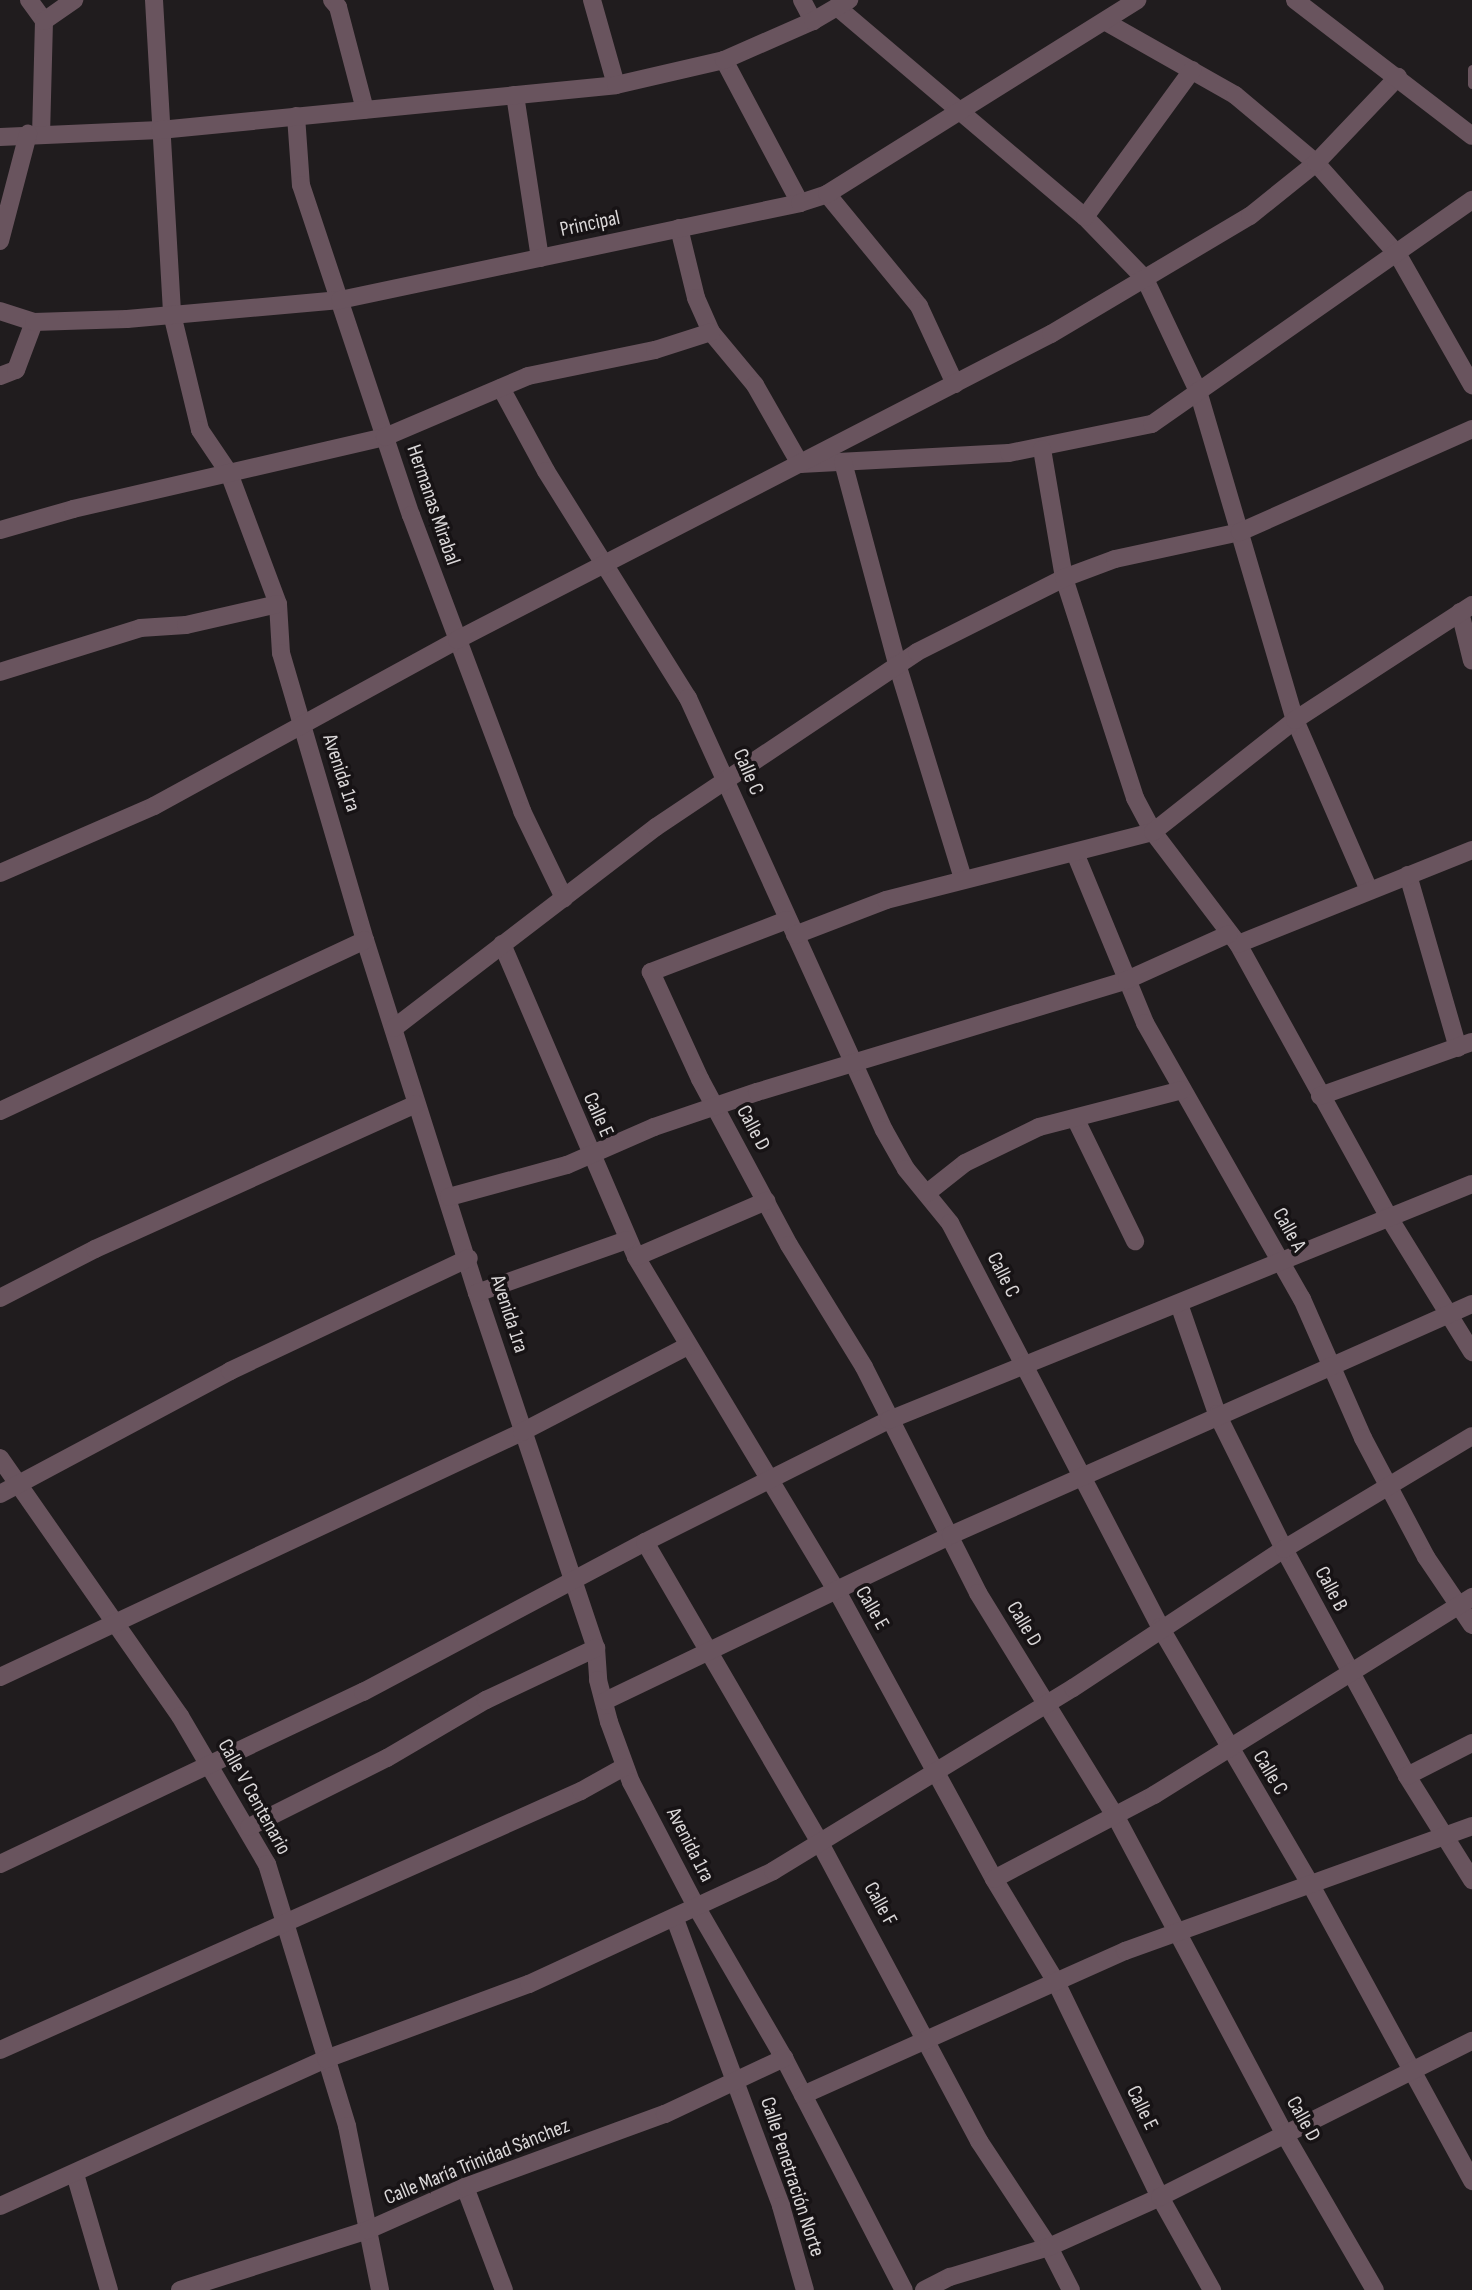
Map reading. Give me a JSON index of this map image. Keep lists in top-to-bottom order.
{
  "streets": {
    "street": [
      "Principal",
      "Hermanas Mirabal",
      "Calle C",
      "Avenida 1ra",
      "Calle E",
      "Calle D",
      "Calle A",
      "Calle B",
      "Calle V Centenario",
      "Calle F",
      "Calle María Trinidad Sánchez",
      "Calle Penetración Norte"
    ]
  },
  "crossings": [
    ["Principal", "Hermanas Mirabal"],
    ["Principal", "Avenida 1ra"],
    ["Calle C", "Calle D"],
    ["Avenida 1ra", "Calle María Trinidad Sánchez"],
    ["Calle V Centenario", "Calle María Trinidad Sánchez"],
    ["Calle María Trinidad Sánchez", "Calle Penetración Norte"]
  ]
}
